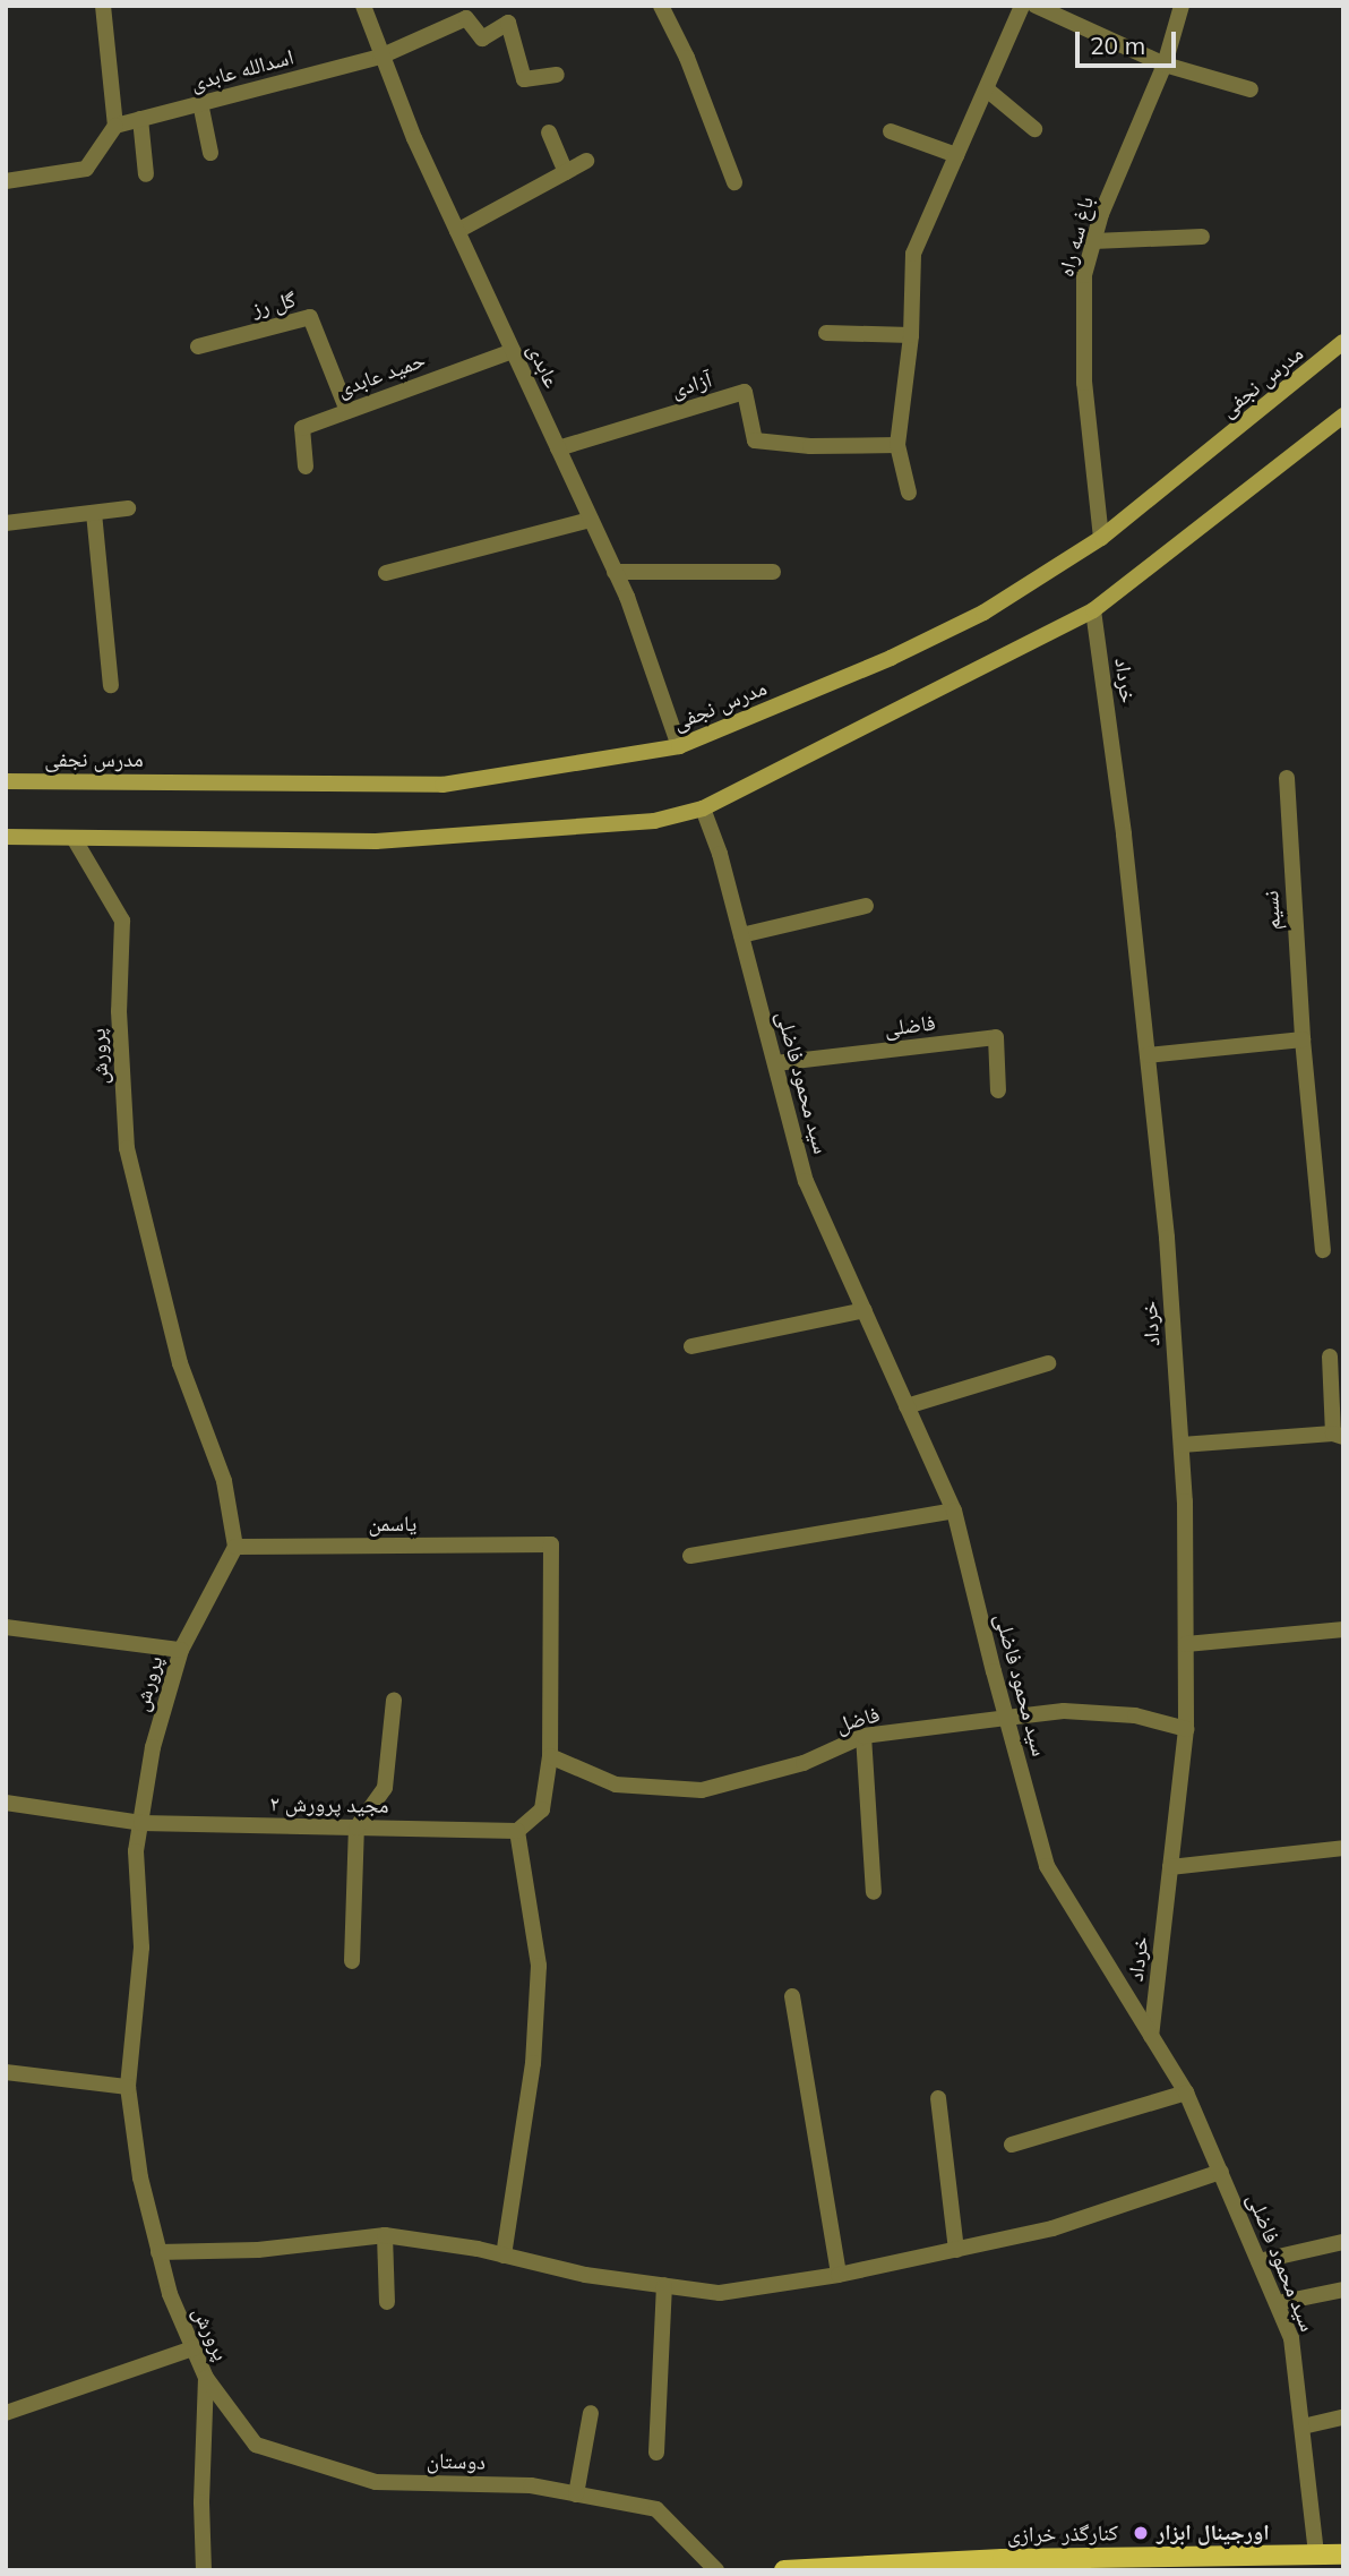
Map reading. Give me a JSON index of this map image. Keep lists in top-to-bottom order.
{
  "streets": {
    "main road": ["مدرس نجفی", "کنارگذر خرازی"],
    "street": [
      "اسدالله عابدی",
      "باغ سه راه",
      "گل رز",
      "عابدی",
      "حمید عابدی",
      "آزادی",
      "خرداد",
      "نسیم",
      "فاضلی",
      "پرورش",
      "سید محمود فاضلی",
      "یاسمن",
      "فاضل",
      "مجید پرورش ۲",
      "دوستان"
    ]
  },
  "crossings": [
    ["اسدالله عابدی", "عابدی"],
    ["باغ سه راه", "مدرس نجفی"],
    ["گل رز", "حمید عابدی"],
    ["عابدی", "حمید عابدی"],
    ["عابدی", "مدرس نجفی"],
    ["عابدی", "آزادی"],
    ["خرداد", "سید محمود فاضلی"],
    ["خرداد", "فاضل"],
    ["فاضلی", "سید محمود فاضلی"],
    ["پرورش", "یاسمن"],
    ["پرورش", "مجید پرورش ۲"],
    ["پرورش", "دوستان"],
    ["سید محمود فاضلی", "فاضل"],
    ["سید محمود فاضلی", "کنارگذر خرازی"],
    ["یاسمن", "فاضل"]
  ],
  "places": ["اورجینال ابزار"],
  "scale_bar": "20 m"
}
